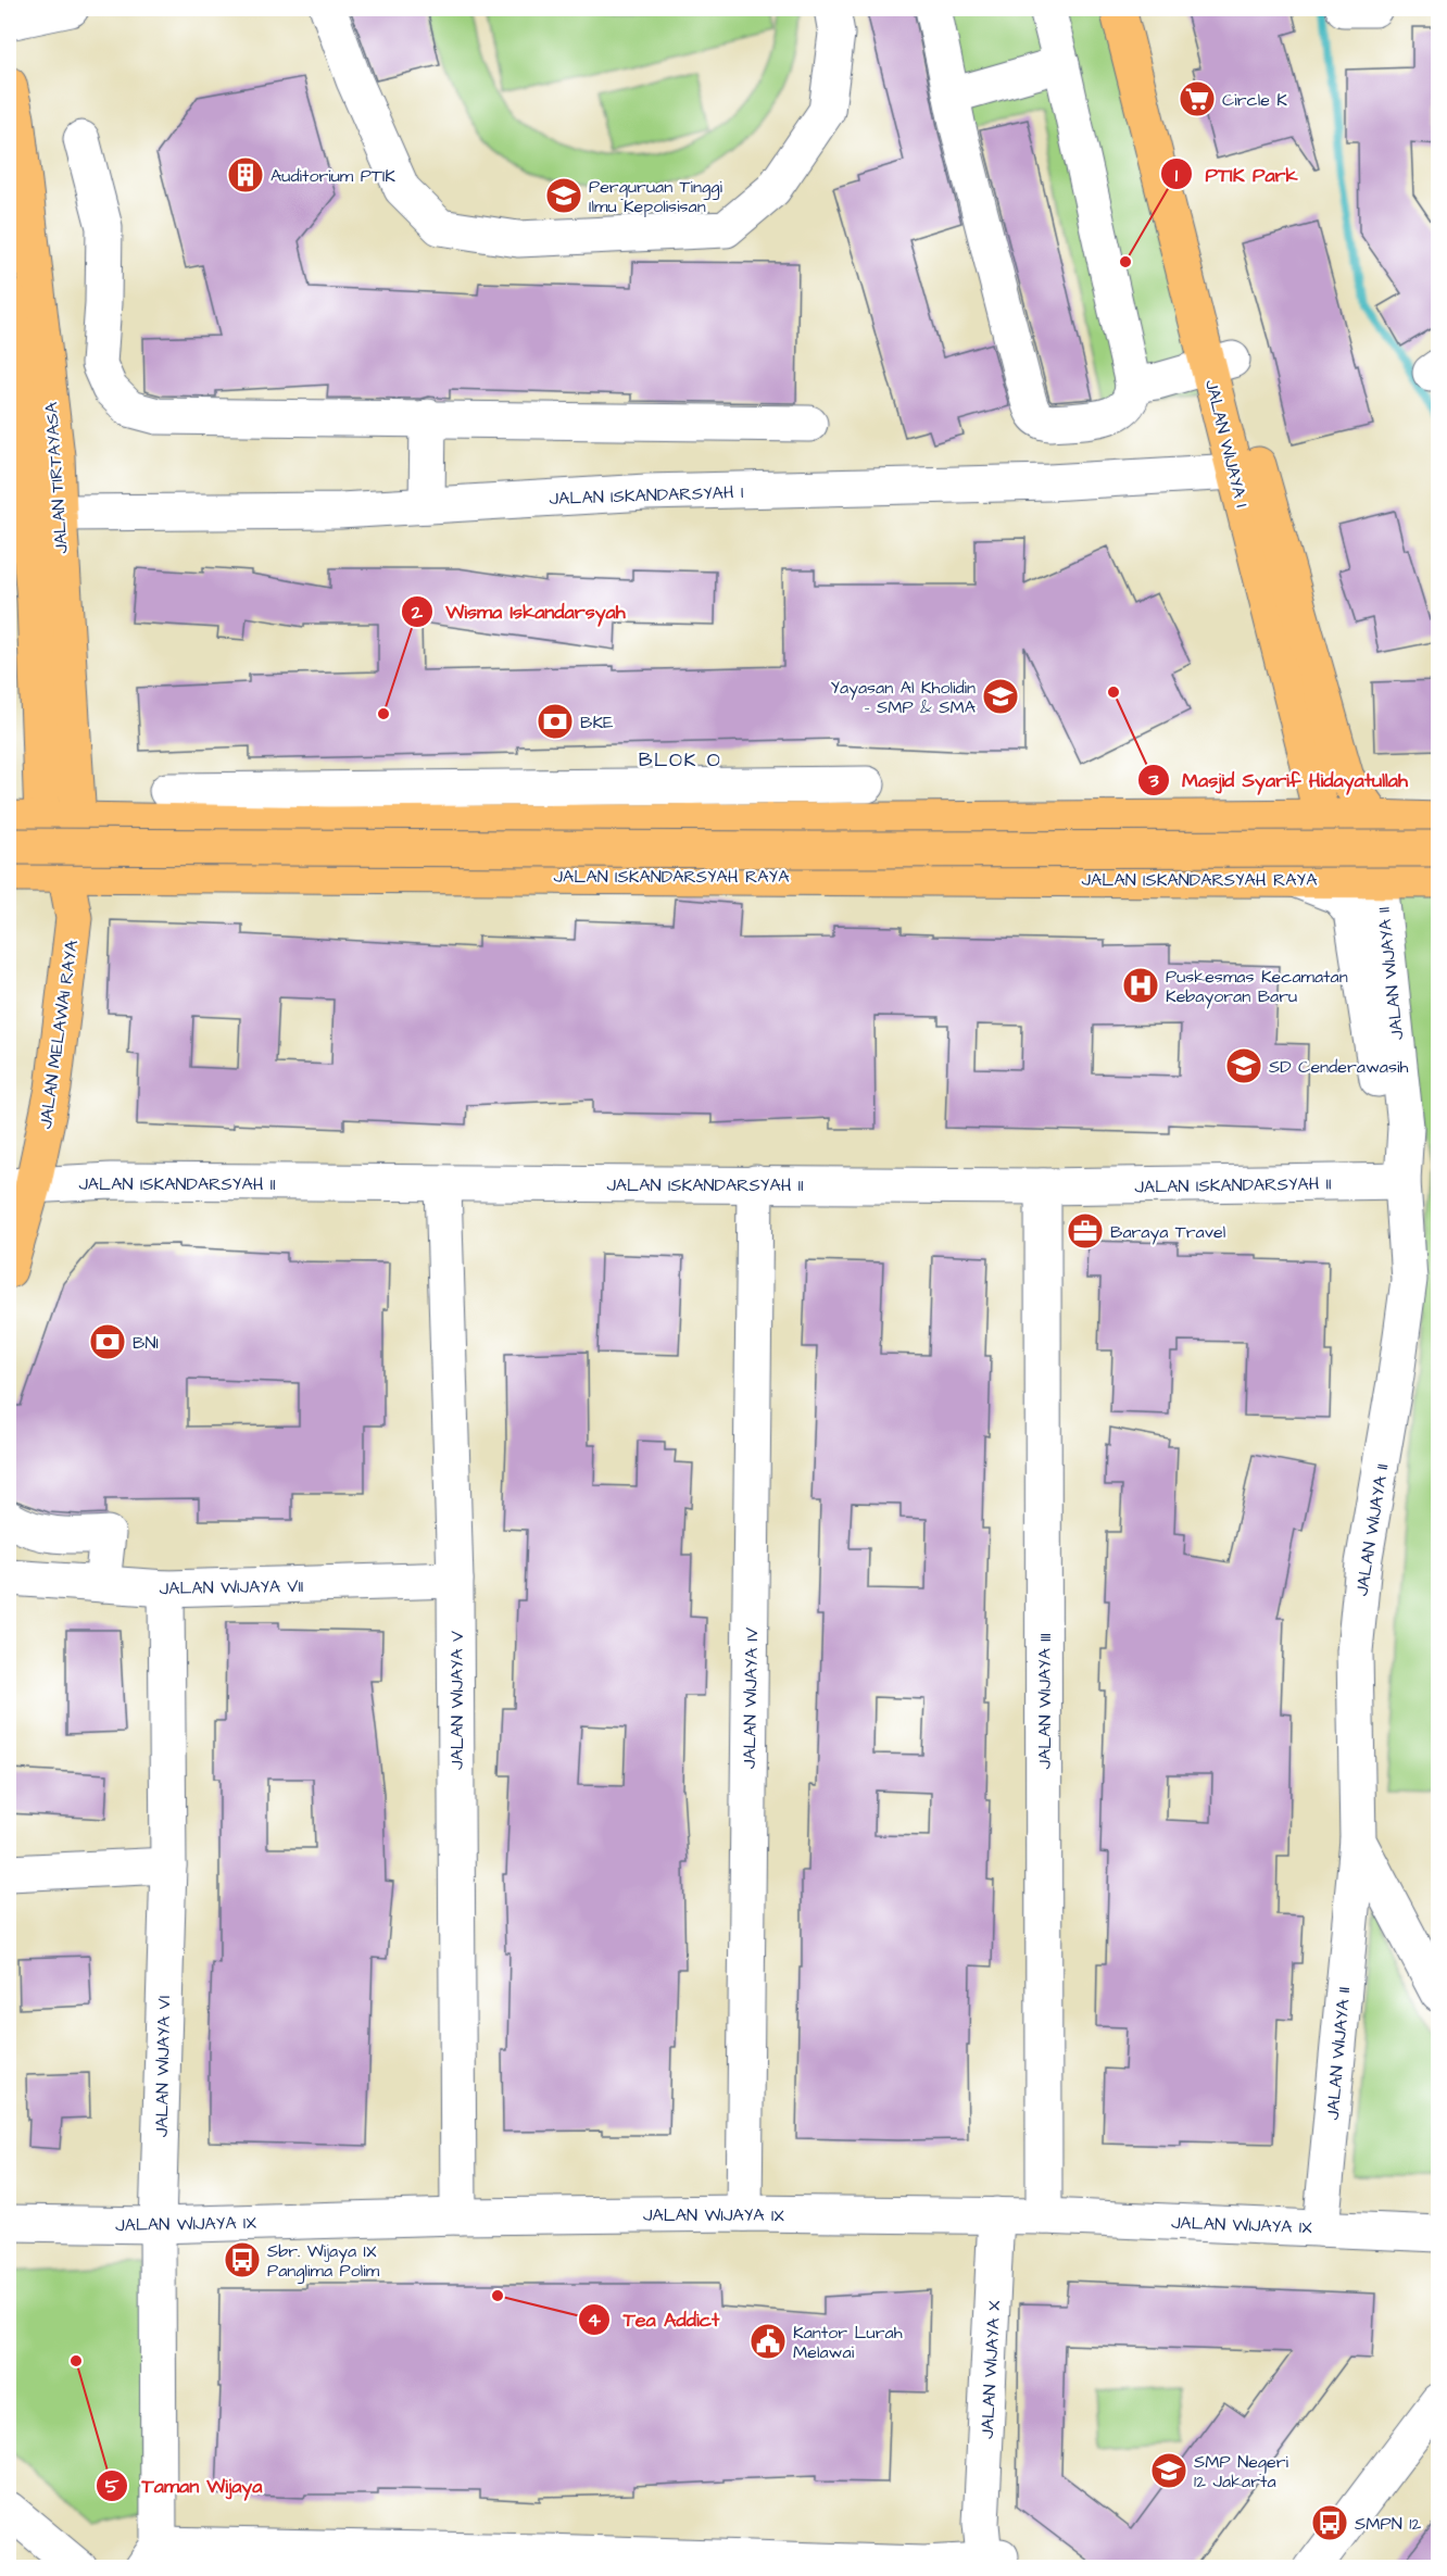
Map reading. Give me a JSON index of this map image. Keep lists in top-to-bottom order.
{
  "streets": {
    "main road": [
      "JALAN WIJAYA I",
      "JALAN TIRTAYASA",
      "JALAN ISKANDARSYAH RAYA",
      "JALAN MELAWAI RAYA"
    ],
    "street": [
      "JALAN ISKANDARSYAH I",
      "JALAN WIJAYA II",
      "JALAN ISKANDARSYAH II",
      "JALAN WIJAYA VII",
      "JALAN WIJAYA IV",
      "JALAN WIJAYA V",
      "JALAN WIJAYA III",
      "JALAN WIJAYA VI",
      "JALAN WIJAYA IX",
      "JALAN WIJAYA X"
    ]
  },
  "crossings": [
    ["JALAN WIJAYA I", "JALAN ISKANDARSYAH I"],
    ["JALAN WIJAYA I", "JALAN ISKANDARSYAH RAYA"],
    ["JALAN TIRTAYASA", "JALAN ISKANDARSYAH I"],
    ["JALAN TIRTAYASA", "JALAN ISKANDARSYAH RAYA"],
    ["JALAN TIRTAYASA", "JALAN MELAWAI RAYA"],
    ["JALAN ISKANDARSYAH RAYA", "JALAN WIJAYA II"],
    ["JALAN ISKANDARSYAH RAYA", "JALAN MELAWAI RAYA"],
    ["JALAN WIJAYA II", "JALAN ISKANDARSYAH II"],
    ["JALAN WIJAYA II", "JALAN WIJAYA IX"],
    ["JALAN MELAWAI RAYA", "JALAN ISKANDARSYAH II"],
    ["JALAN ISKANDARSYAH II", "JALAN WIJAYA IV"],
    ["JALAN ISKANDARSYAH II", "JALAN WIJAYA V"],
    ["JALAN ISKANDARSYAH II", "JALAN WIJAYA III"],
    ["JALAN WIJAYA VII", "JALAN WIJAYA V"],
    ["JALAN WIJAYA VII", "JALAN WIJAYA VI"],
    ["JALAN WIJAYA IV", "JALAN WIJAYA IX"],
    ["JALAN WIJAYA V", "JALAN WIJAYA IX"],
    ["JALAN WIJAYA III", "JALAN WIJAYA IX"],
    ["JALAN WIJAYA VI", "JALAN WIJAYA IX"],
    ["JALAN WIJAYA VI", "JALAN WIJAYA X"],
    ["JALAN WIJAYA IX", "JALAN WIJAYA X"]
  ],
  "districts": ["BLOK O"],
  "places": {
    "supermarket": ["Circle K"],
    "building": ["Auditorium PTIK"],
    "school or university": [
      "Perguruan Tinggi Ilmu Kepolisisan",
      "Yayasan Al Kholidin - SMP & SMA",
      "SD Cenderawasih",
      "SMP Negeri 12 Jakarta"
    ],
    "other": [
      "PTIK Park",
      "Masjid Syarif Hidayatullah",
      "Wisma Iskandarsyah",
      "Tea Addict",
      "Taman Wijaya"
    ],
    "bank": ["BKE", "BNI"],
    "hospital": ["Puskesmas Kecamatan Kebayoran Baru"],
    "office": ["Baraya Travel"],
    "bus stop": ["Sbr. Wijaya IX Panglima Polim", "SMPN 12"],
    "public building": ["Kantor Lurah Melawai"]
  }
}
